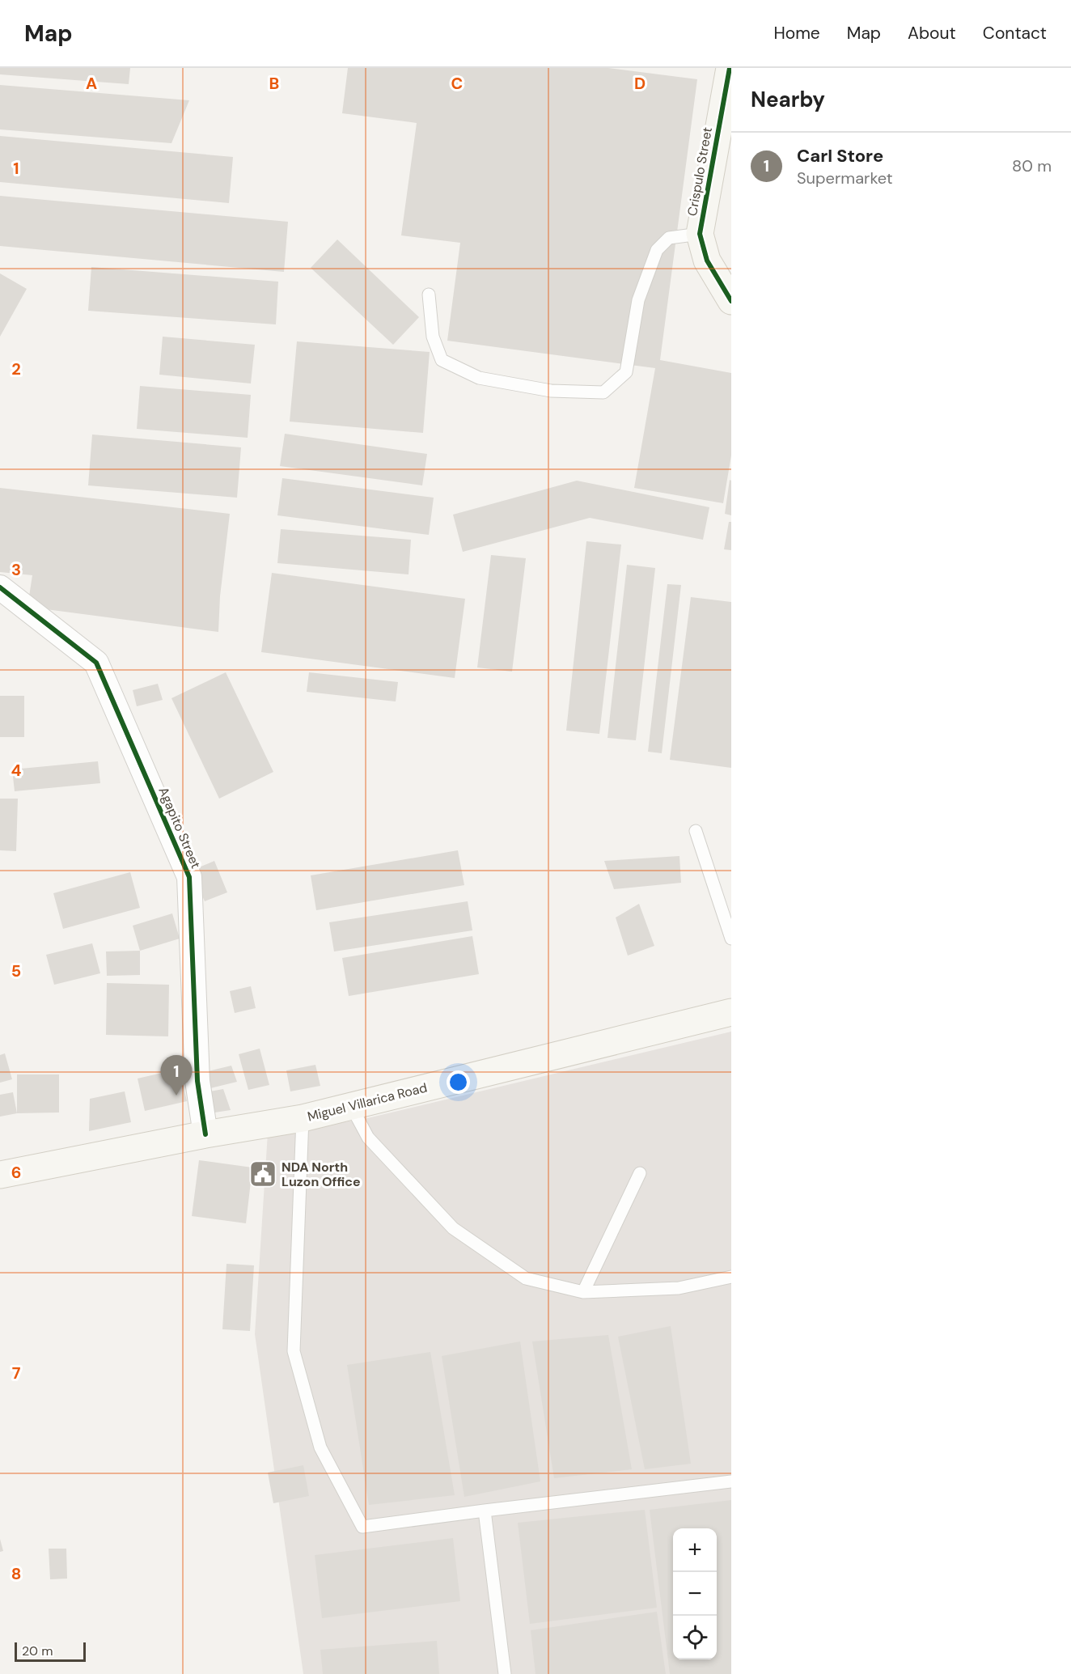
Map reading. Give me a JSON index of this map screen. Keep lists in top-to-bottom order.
{
  "streets": {
    "main road": ["Crispulo Street", "Miguel Villarica Road"],
    "street": ["Agapito Street"]
  },
  "crossings": [
    ["Agapito Street", "Miguel Villarica Road"]
  ],
  "places": {
    "public building": ["NDA North Luzon Office"]
  },
  "scale_bar": "20 m",
  "page": {
    "header": "Map",
    "nav": [
      "Home",
      "Map",
      "About",
      "Contact"
    ],
    "heading": "Nearby",
    "list": [
      {
        "mark": "1",
        "name": "Carl Store",
        "note": "Supermarket",
        "value": "80 m"
      }
    ],
    "pins": "1",
    "map_buttons": ["+", "−"],
    "scale": "20 m"
  },
  "grid": {
    "columns": [
      "A",
      "B",
      "C",
      "D"
    ],
    "rows": [
      "1",
      "2",
      "3",
      "4",
      "5",
      "6",
      "7",
      "8"
    ]
  }
}
